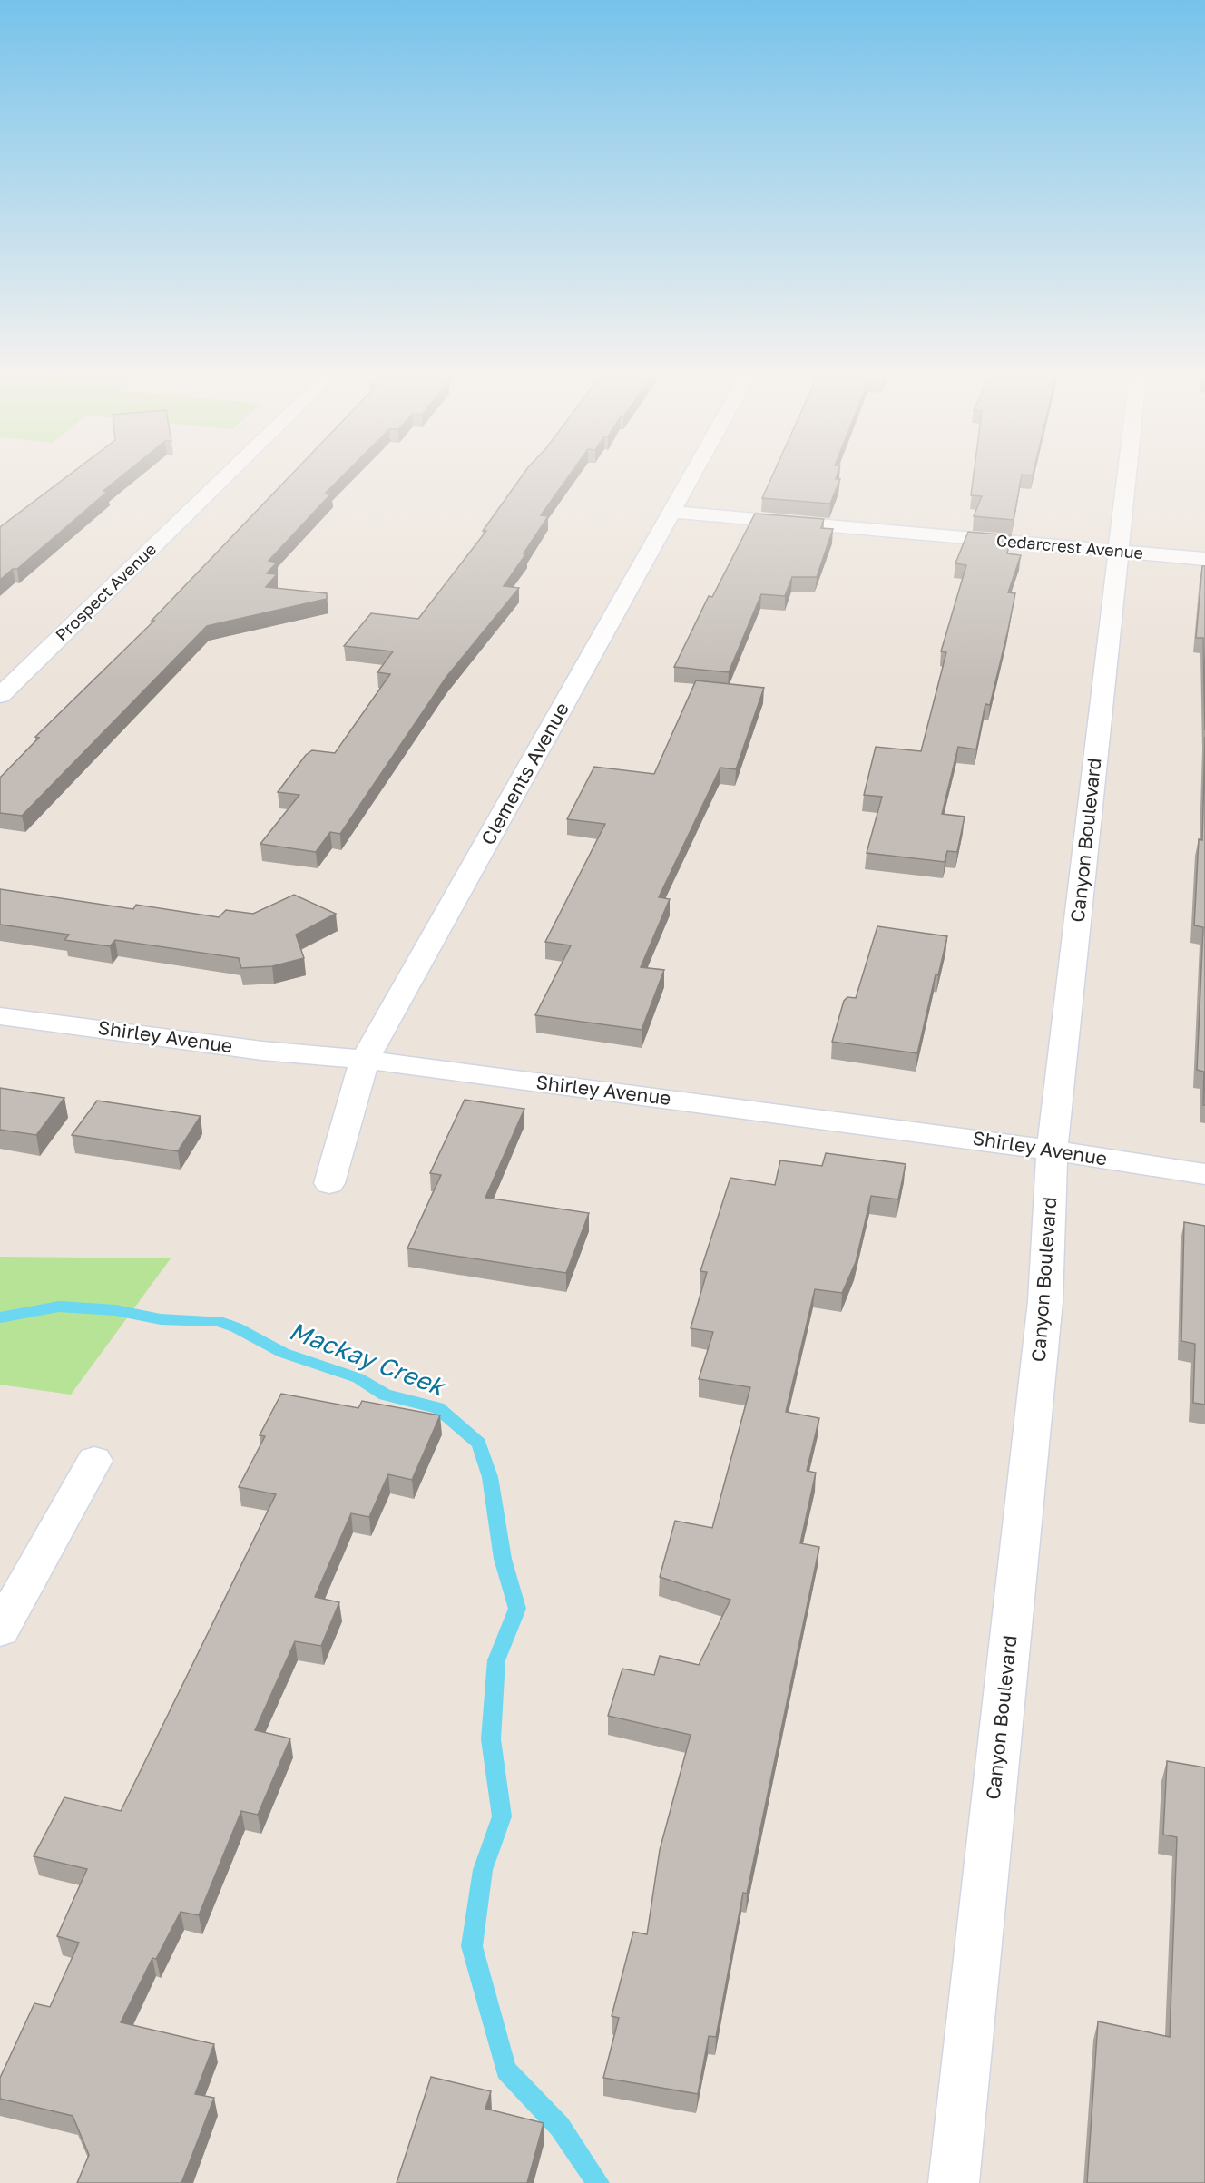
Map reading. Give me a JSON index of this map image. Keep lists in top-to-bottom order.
{
  "streets": {
    "street": [
      "Cedarcrest Avenue",
      "Prospect Avenue",
      "Clements Avenue",
      "Canyon Boulevard",
      "Shirley Avenue"
    ]
  },
  "crossings": [
    ["Cedarcrest Avenue", "Clements Avenue"],
    ["Cedarcrest Avenue", "Canyon Boulevard"],
    ["Clements Avenue", "Shirley Avenue"],
    ["Canyon Boulevard", "Shirley Avenue"]
  ],
  "water": ["Mackay Creek"]
}
